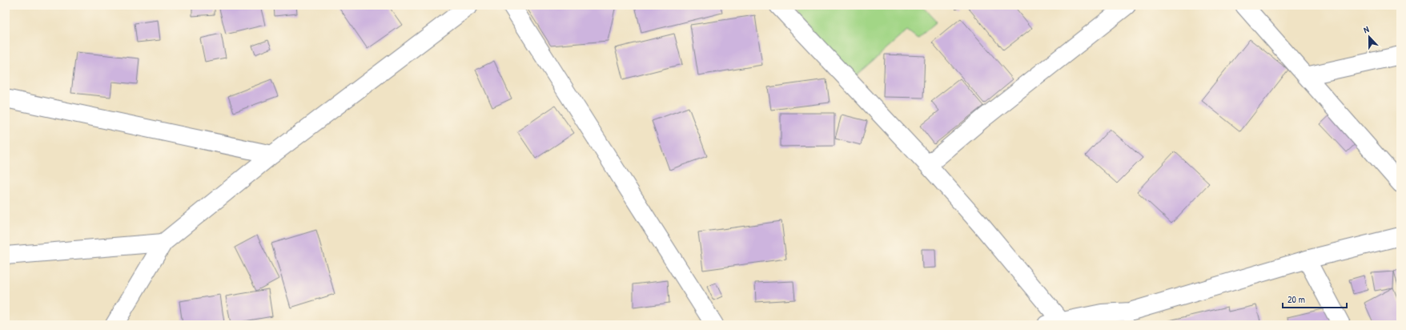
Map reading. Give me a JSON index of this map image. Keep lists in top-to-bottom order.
{
  "scale_bar": "20 m",
  "north": "top"
}
